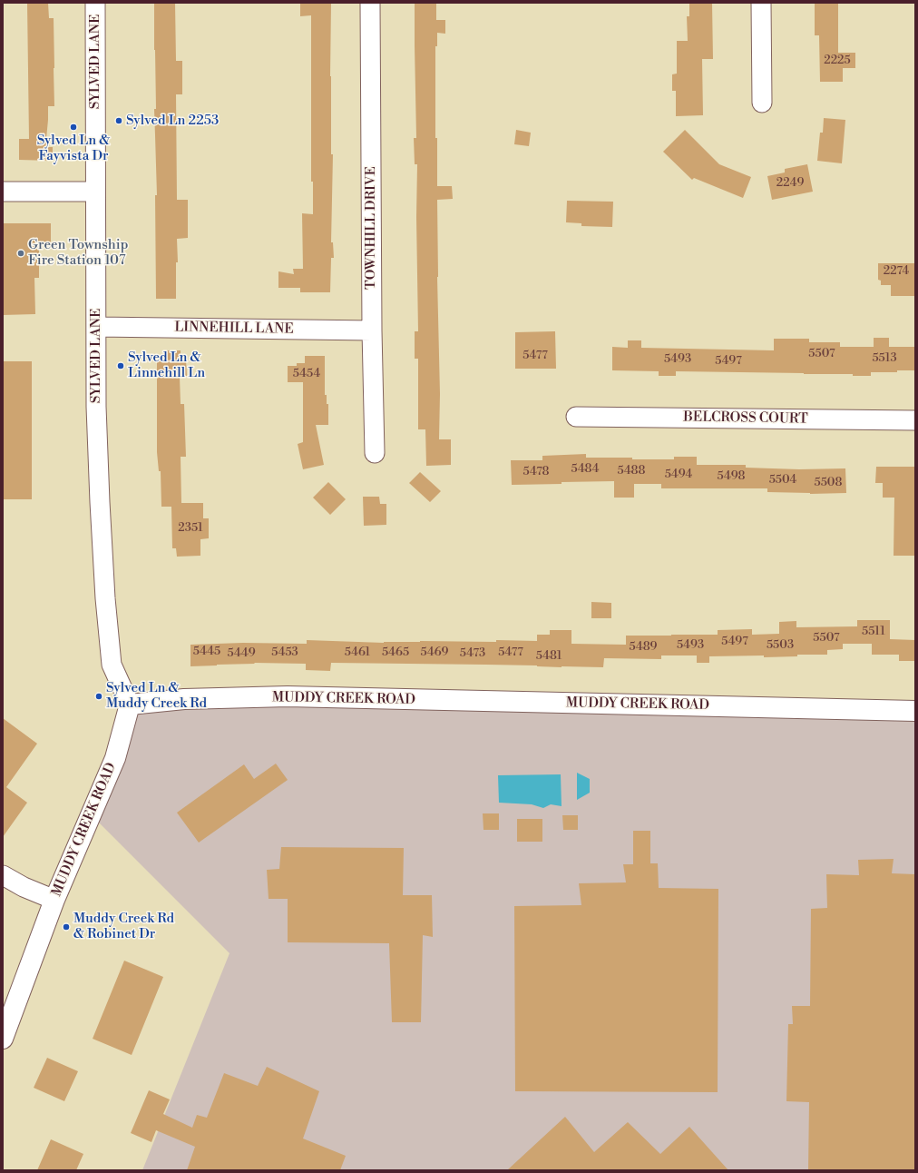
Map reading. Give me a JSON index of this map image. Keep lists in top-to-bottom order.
{
  "streets": {
    "street": [
      "SYLVED LANE",
      "TOWNHILL DRIVE",
      "LINNEHILL LANE",
      "BELCROSS COURT",
      "MUDDY CREEK ROAD"
    ]
  },
  "crossings": [
    ["SYLVED LANE", "LINNEHILL LANE"],
    ["SYLVED LANE", "MUDDY CREEK ROAD"],
    ["TOWNHILL DRIVE", "LINNEHILL LANE"]
  ],
  "places": [
    "Sylved Ln 2253",
    "Sylved Ln & Fayvista Dr",
    "Green Township Fire Station 107",
    "Sylved Ln & Linnehill Ln",
    "Sylved Ln & Muddy Creek Rd",
    "Muddy Creek Rd & Robinet Dr"
  ],
  "house_numbers": [
    "2225",
    "2249",
    "2274",
    "5507",
    "5477",
    "5513",
    "5493",
    "5497",
    "5454",
    "5484",
    "5488",
    "5478",
    "5494",
    "5498",
    "5504",
    "5508",
    "2351",
    "5511",
    "5507",
    "5497",
    "5493",
    "5503",
    "5489",
    "5445",
    "5453",
    "5461",
    "5465",
    "5469",
    "5477",
    "5449",
    "5473",
    "5481"
  ]
}
